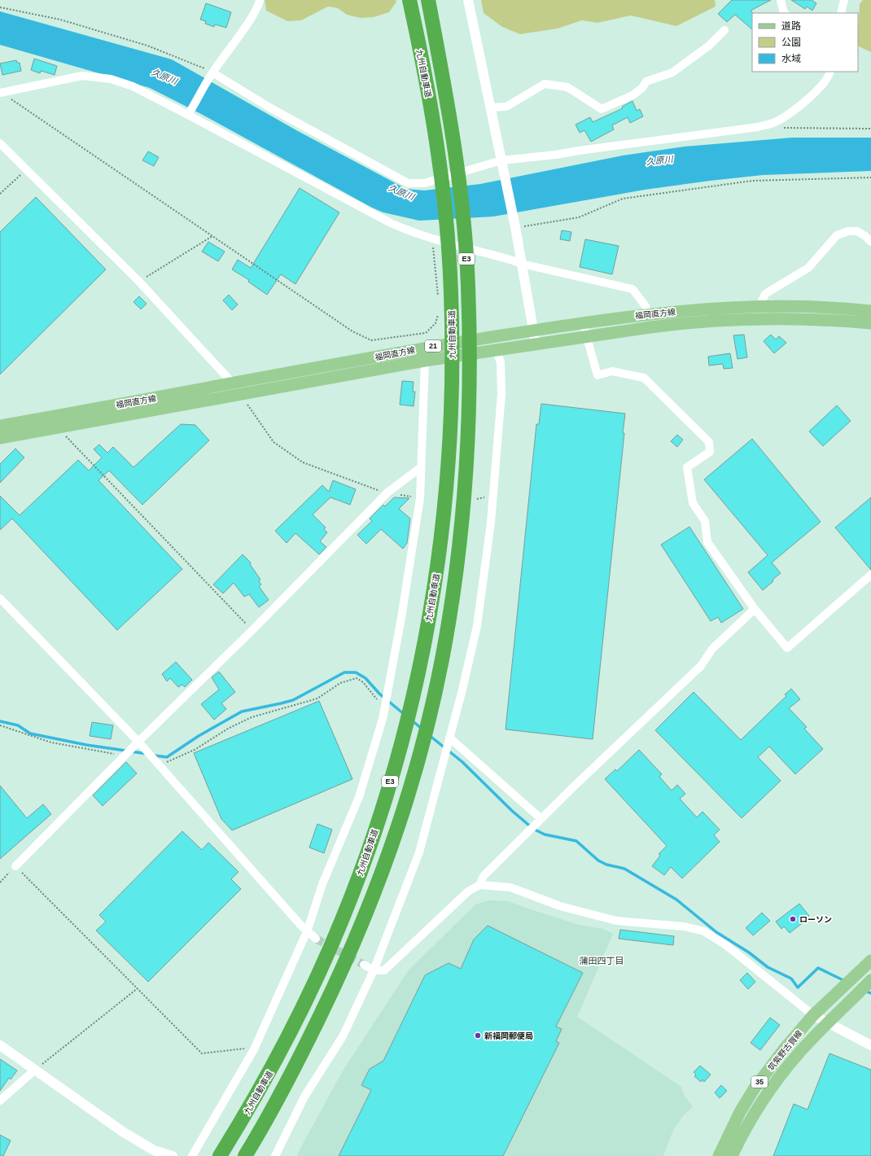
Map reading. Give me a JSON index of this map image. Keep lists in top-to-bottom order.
{
  "streets": {
    "highway": ["九州自動車道", "E3"],
    "main road": [
      "福岡直方線",
      "21",
      "筑紫野古賀線",
      "35"
    ]
  },
  "districts": ["蒲田四丁目"],
  "water": ["久原川"],
  "places": ["ローソン", "新福岡郵便局"],
  "legend": ["道路", "公園", "水域"]
}
